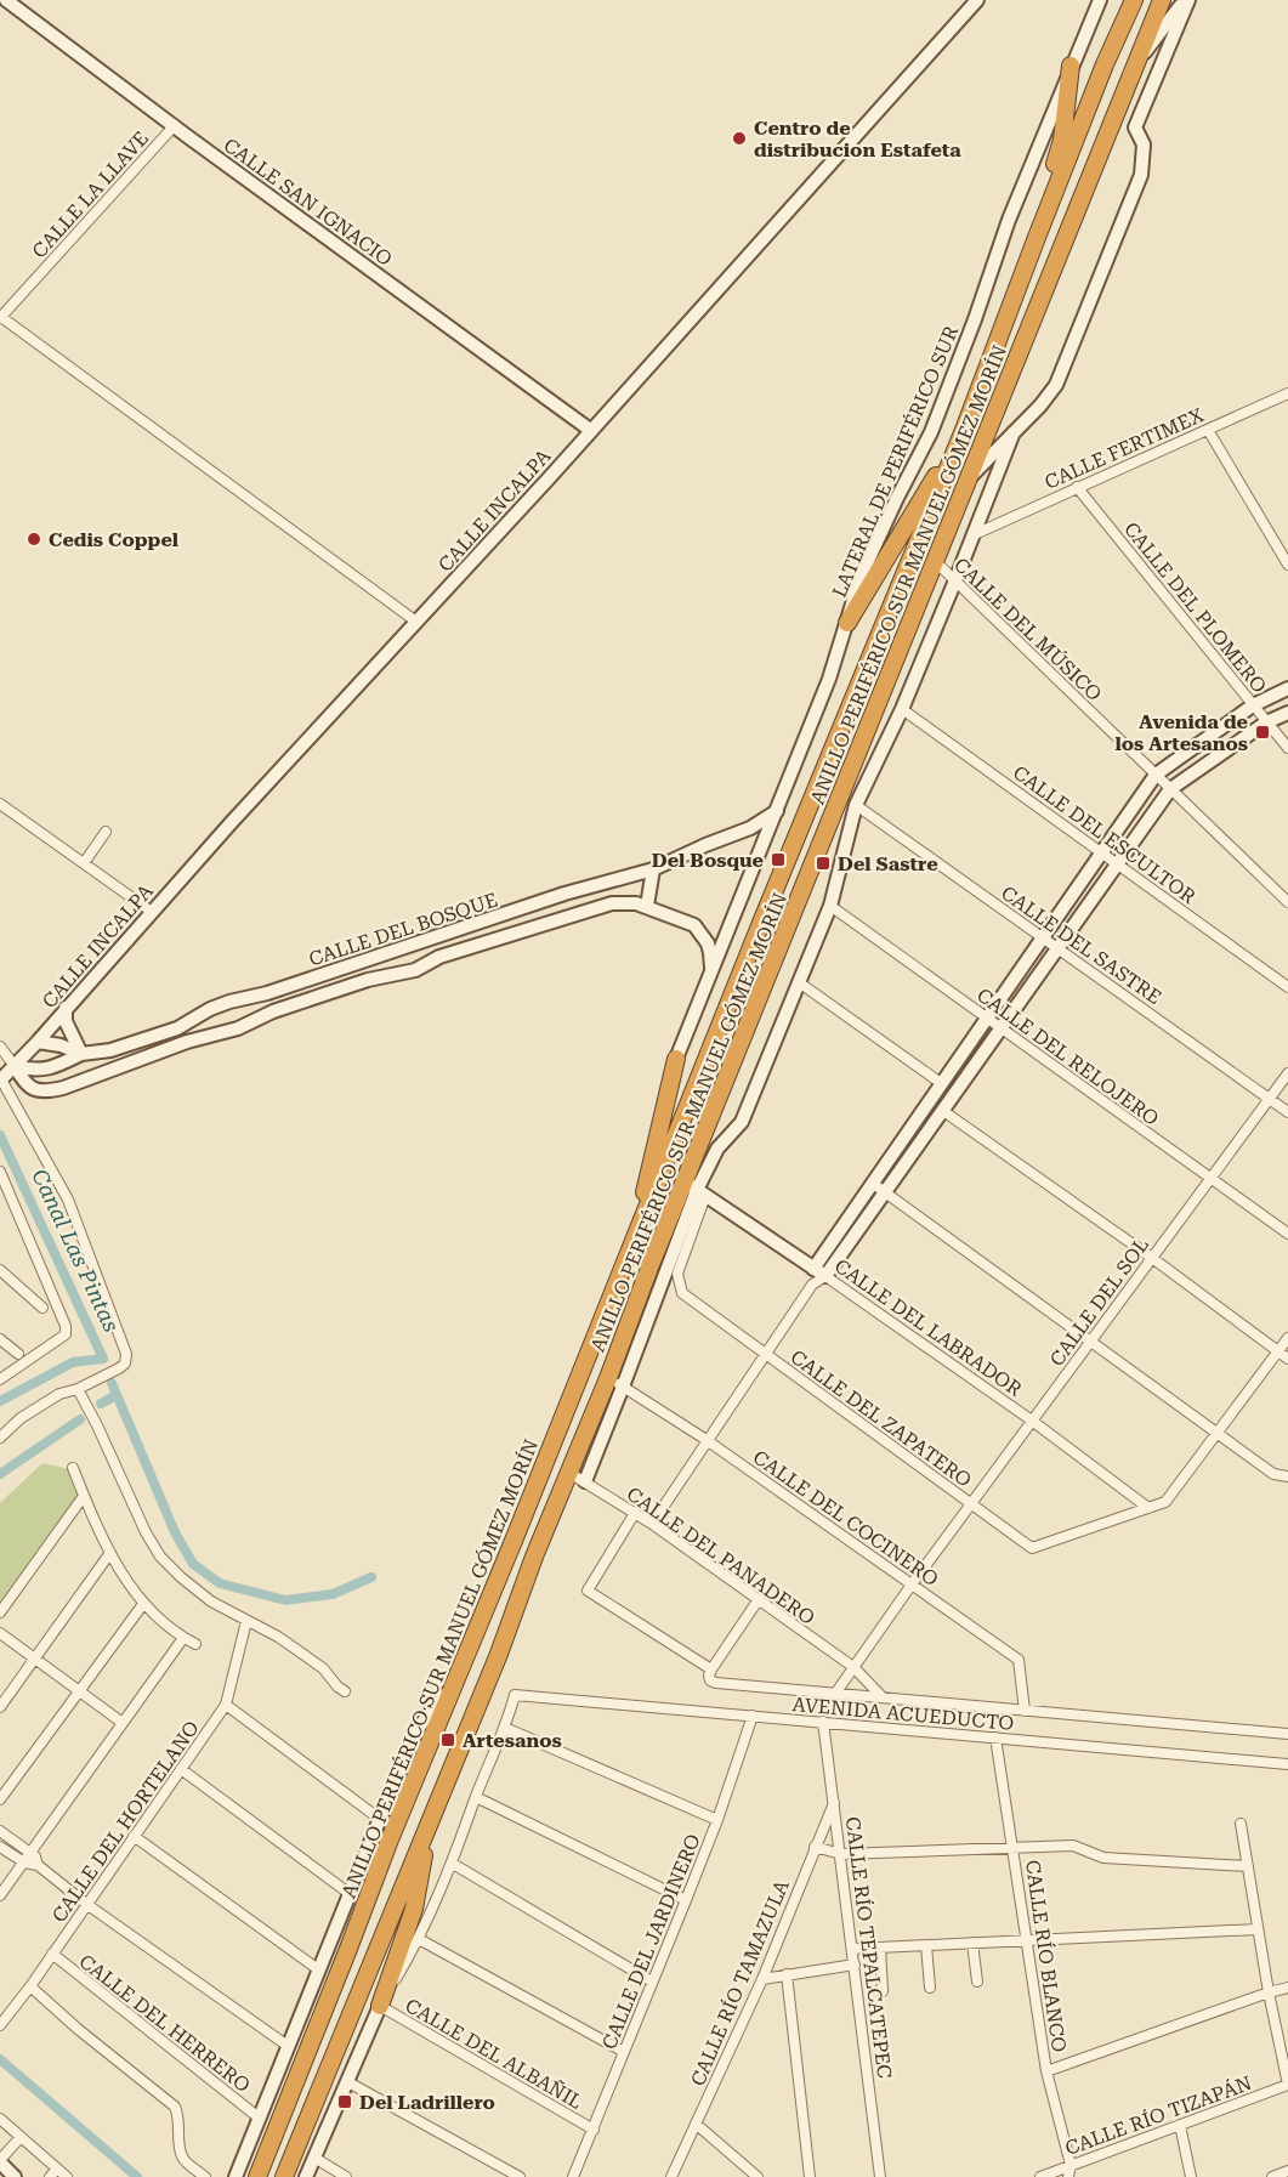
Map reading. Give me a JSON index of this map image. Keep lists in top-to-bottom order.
{
  "streets": {
    "highway": ["ANILLO PERIFÉRICO SUR MANUEL GÓMEZ MORÍN"],
    "street": [
      "CALLE LA LLAVE",
      "CALLE SAN IGNACIO",
      "CALLE FERTIMEX",
      "LATERAL DE PERIFÉRICO SUR",
      "CALLE INCALPA",
      "CALLE DEL PLOMERO",
      "CALLE DEL MÚSICO",
      "CALLE DEL ESCULTOR",
      "CALLE DEL BOSQUE",
      "CALLE DEL SASTRE",
      "CALLE DEL RELOJERO",
      "CALLE DEL SOL",
      "CALLE DEL LABRADOR",
      "CALLE DEL ZAPATERO",
      "CALLE DEL COCINERO",
      "CALLE DEL PANADERO",
      "AVENIDA ACUEDUCTO",
      "CALLE DEL HORTELANO",
      "CALLE DEL JARDINERO",
      "CALLE RÍO TEPALCATEPEC",
      "CALLE RÍO BLANCO",
      "CALLE RÍO TAMAZULA",
      "CALLE DEL HERRERO",
      "CALLE DEL ALBAÑIL",
      "CALLE RÍO TIZAPÁN"
    ]
  },
  "crossings": [
    ["CALLE LA LLAVE", "CALLE SAN IGNACIO"],
    ["CALLE SAN IGNACIO", "CALLE INCALPA"],
    ["CALLE FERTIMEX", "CALLE DEL PLOMERO"],
    ["LATERAL DE PERIFÉRICO SUR", "CALLE DEL BOSQUE"],
    ["CALLE INCALPA", "CALLE DEL BOSQUE"],
    ["ANILLO PERIFÉRICO SUR MANUEL GÓMEZ MORÍN", "CALLE DEL MÚSICO"],
    ["ANILLO PERIFÉRICO SUR MANUEL GÓMEZ MORÍN", "CALLE DEL LABRADOR"],
    ["ANILLO PERIFÉRICO SUR MANUEL GÓMEZ MORÍN", "CALLE DEL ZAPATERO"],
    ["ANILLO PERIFÉRICO SUR MANUEL GÓMEZ MORÍN", "CALLE DEL COCINERO"],
    ["ANILLO PERIFÉRICO SUR MANUEL GÓMEZ MORÍN", "CALLE DEL PANADERO"],
    ["CALLE DEL SASTRE", "CALLE DEL SOL"],
    ["CALLE DEL RELOJERO", "CALLE DEL SOL"],
    ["CALLE DEL SOL", "CALLE DEL LABRADOR"],
    ["CALLE DEL SOL", "CALLE DEL ZAPATERO"],
    ["CALLE DEL SOL", "CALLE DEL COCINERO"],
    ["CALLE DEL SOL", "CALLE DEL PANADERO"],
    ["CALLE DEL SOL", "AVENIDA ACUEDUCTO"],
    ["CALLE DEL LABRADOR", "CALLE DEL ZAPATERO"],
    ["CALLE DEL COCINERO", "AVENIDA ACUEDUCTO"],
    ["CALLE DEL PANADERO", "AVENIDA ACUEDUCTO"],
    ["AVENIDA ACUEDUCTO", "CALLE DEL JARDINERO"],
    ["AVENIDA ACUEDUCTO", "CALLE RÍO TEPALCATEPEC"],
    ["AVENIDA ACUEDUCTO", "CALLE RÍO BLANCO"],
    ["CALLE DEL HORTELANO", "CALLE DEL HERRERO"],
    ["CALLE DEL JARDINERO", "CALLE DEL ALBAÑIL"],
    ["CALLE RÍO TEPALCATEPEC", "CALLE RÍO TAMAZULA"],
    ["CALLE RÍO BLANCO", "CALLE RÍO TIZAPÁN"]
  ],
  "water": ["Canal Las Pintas"],
  "places": {
    "other": ["Centro de distribucion Estafeta", "Cedis Coppel"],
    "transit": [
      "Avenida de los Artesanos",
      "Del Bosque",
      "Del Sastre",
      "Artesanos",
      "Del Ladrillero"
    ]
  }
}
